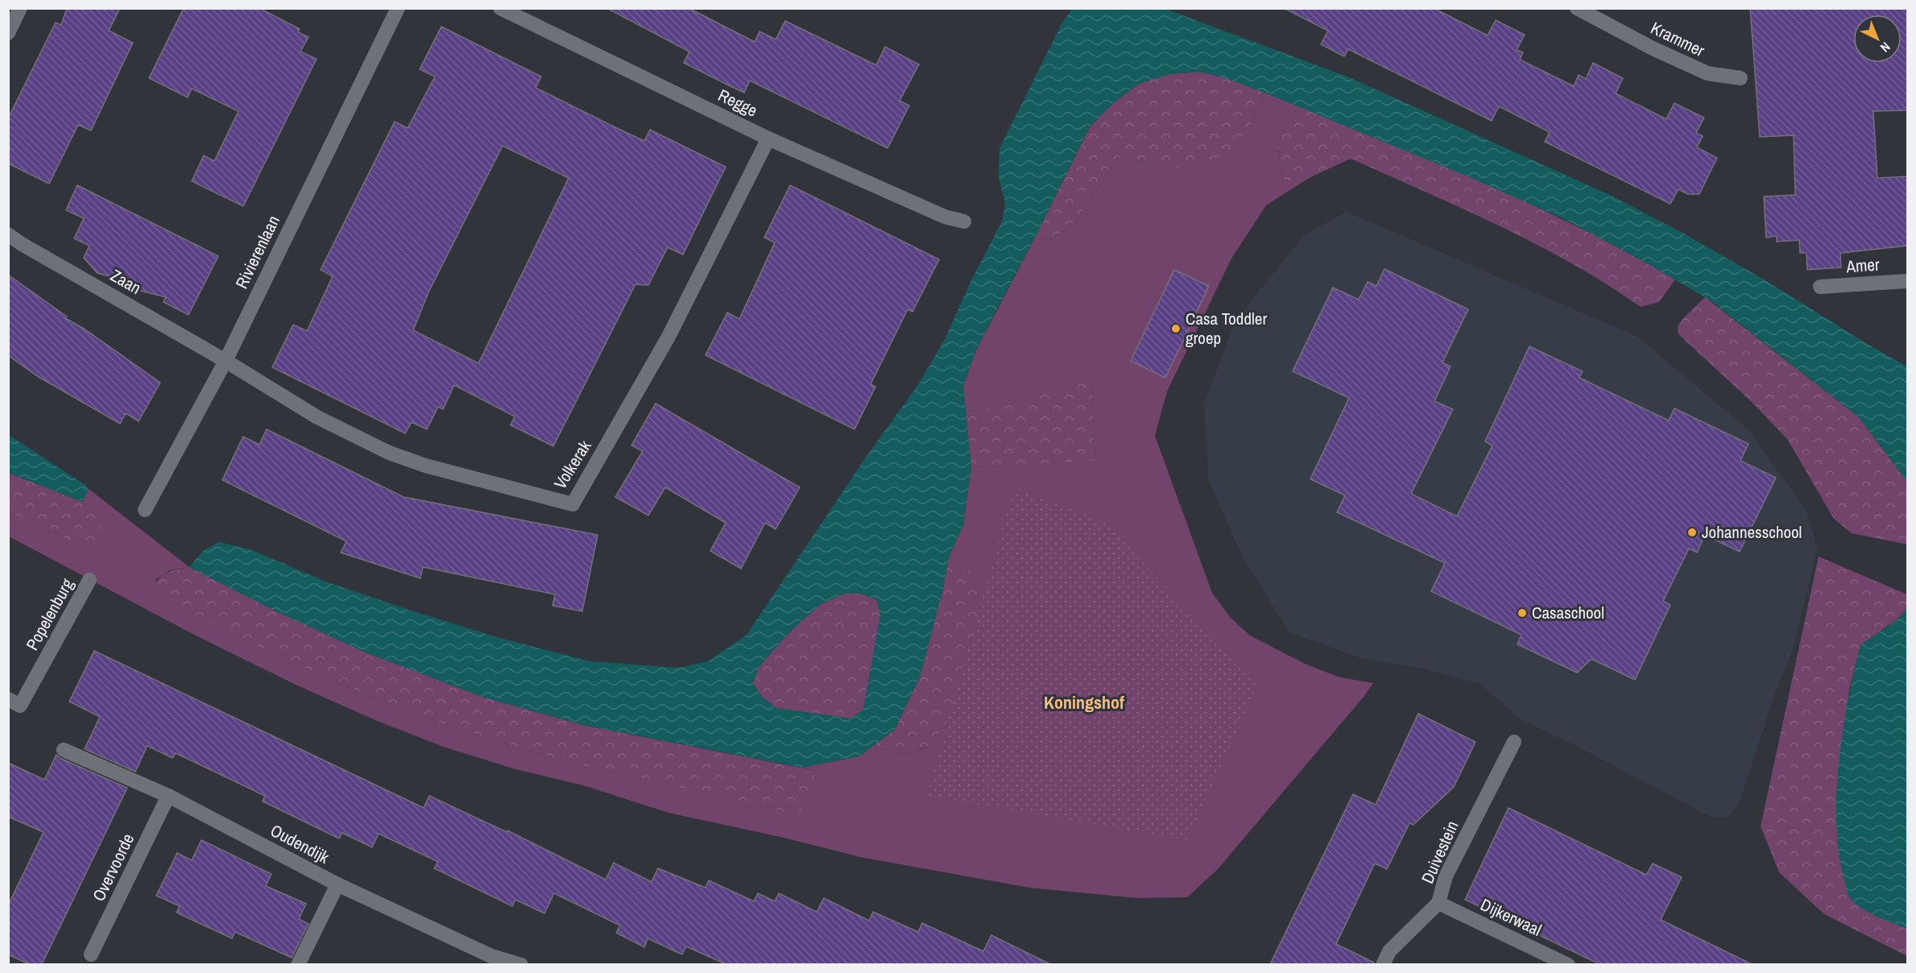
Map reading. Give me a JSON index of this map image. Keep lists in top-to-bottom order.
{
  "streets": {
    "street": [
      "Krammer",
      "Regge",
      "Rivierenlaan",
      "Amer",
      "Zaan",
      "Volkerak",
      "Popelenburg",
      "Oudendijk",
      "Duivestein",
      "Overvoorde",
      "Dijkerwaal"
    ]
  },
  "crossings": [
    ["Regge", "Volkerak"],
    ["Rivierenlaan", "Zaan"],
    ["Rivierenlaan", "Volkerak"],
    ["Zaan", "Volkerak"],
    ["Oudendijk", "Overvoorde"],
    ["Duivestein", "Dijkerwaal"]
  ],
  "districts": ["Koningshof"],
  "places": ["Casa Toddler groep", "Johannesschool", "Casaschool"],
  "north": "bottom right"
}
